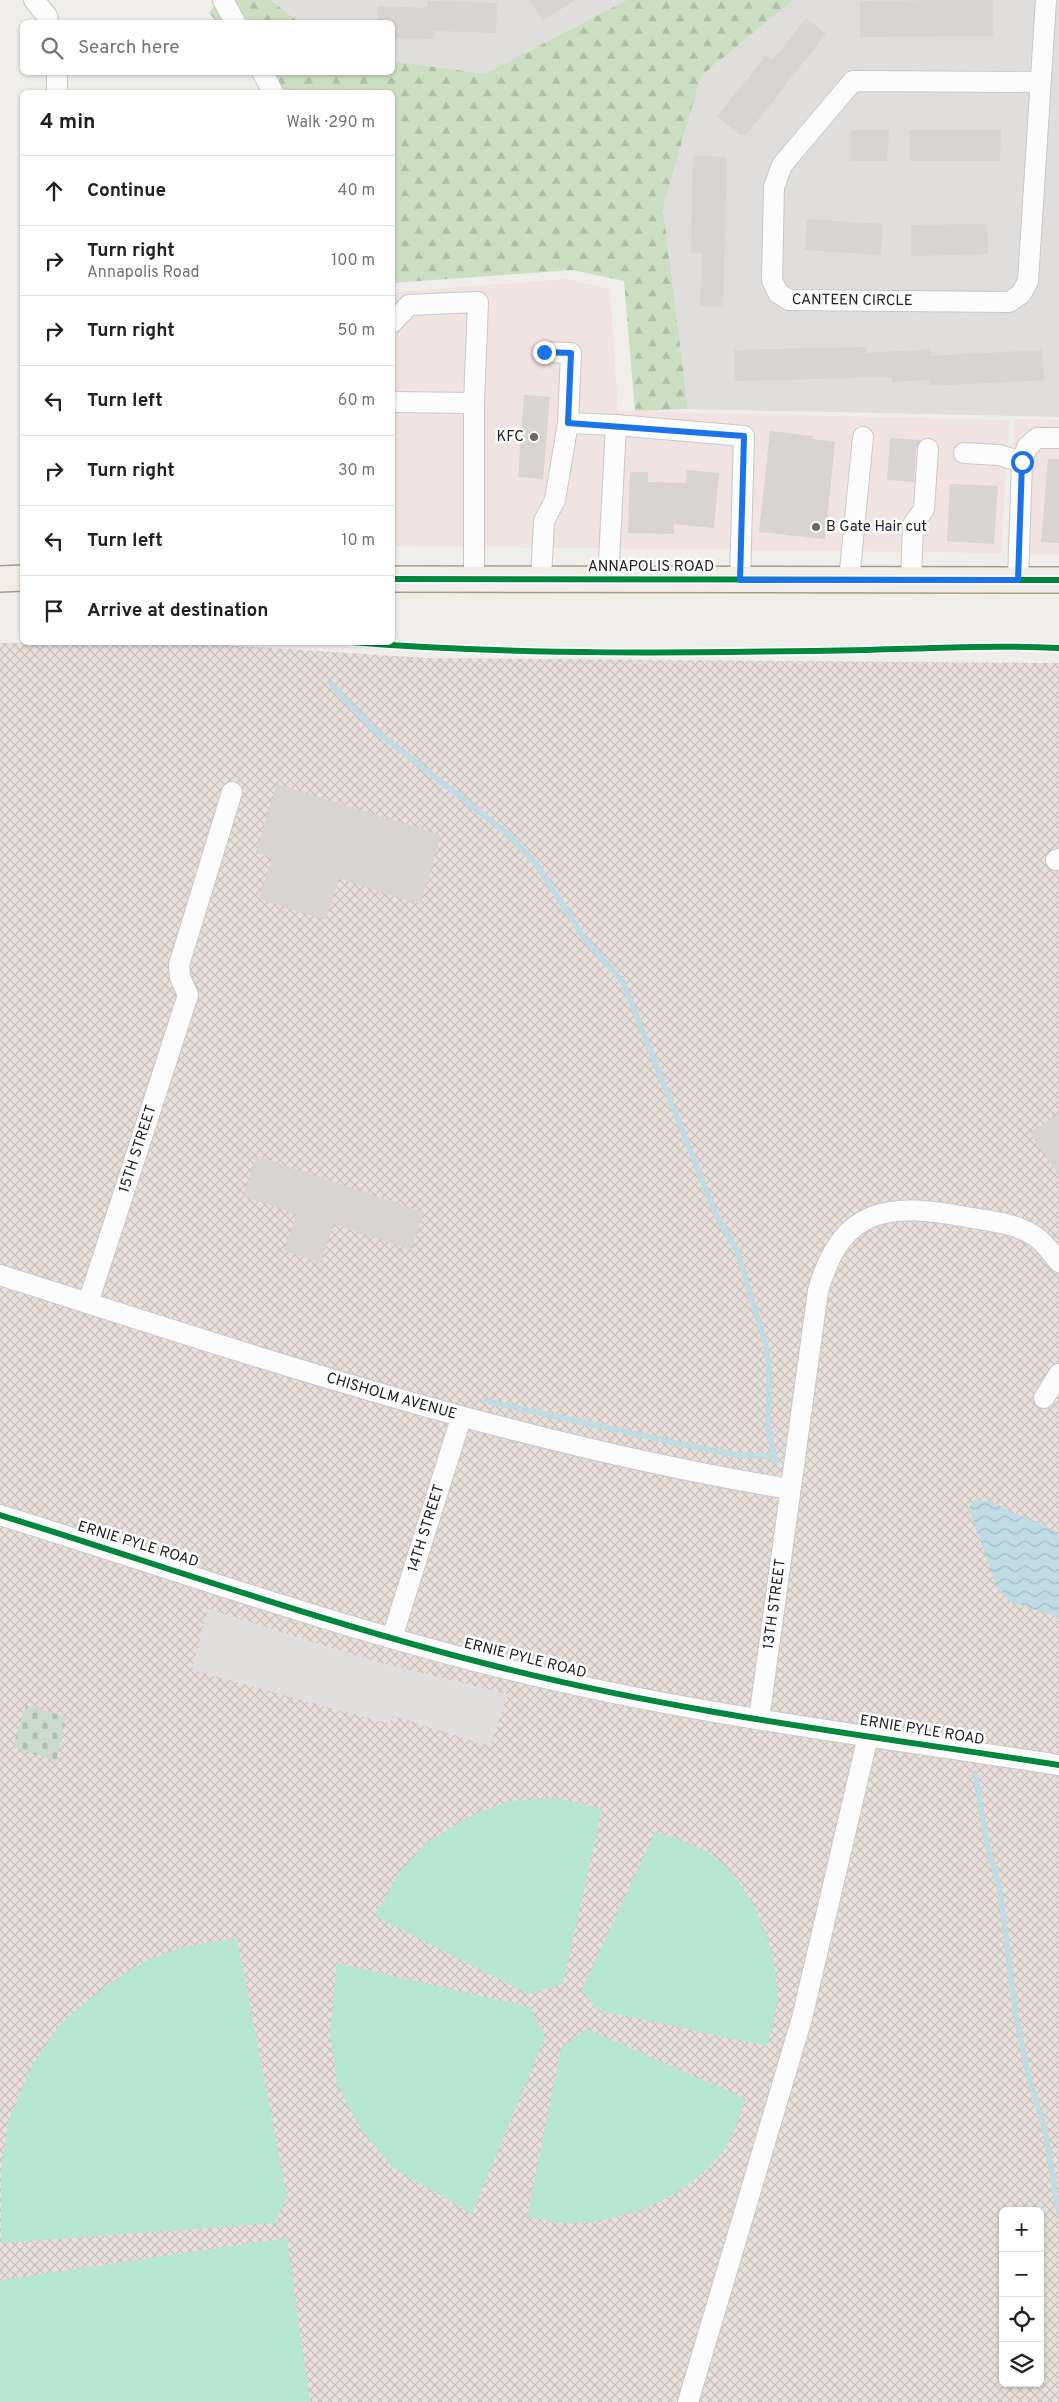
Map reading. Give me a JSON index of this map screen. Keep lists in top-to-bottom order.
{
  "streets": {
    "main road": ["ANNAPOLIS ROAD"],
    "street": [
      "CANTEEN CIRCLE",
      "15TH STREET",
      "CHISHOLM AVENUE",
      "14TH STREET",
      "ERNIE PYLE ROAD",
      "13TH STREET"
    ]
  },
  "crossings": [
    ["15TH STREET", "CHISHOLM AVENUE"],
    ["CHISHOLM AVENUE", "14TH STREET"],
    ["CHISHOLM AVENUE", "13TH STREET"],
    ["14TH STREET", "ERNIE PYLE ROAD"],
    ["ERNIE PYLE ROAD", "13TH STREET"]
  ],
  "places": ["KFC", "B Gate Hair cut"],
  "page": {
    "search": "Search here",
    "heading": ["4 min", "Walk · 290 m"],
    "list": [
      ["Continue", "40 m"],
      ["Turn right", "Annapolis Road", "100 m"],
      ["Turn right", "50 m"],
      ["Turn left", "60 m"],
      ["Turn right", "30 m"],
      ["Turn left", "10 m"],
      "Arrive at destination"
    ],
    "map_buttons": ["+", "−"]
  }
}
